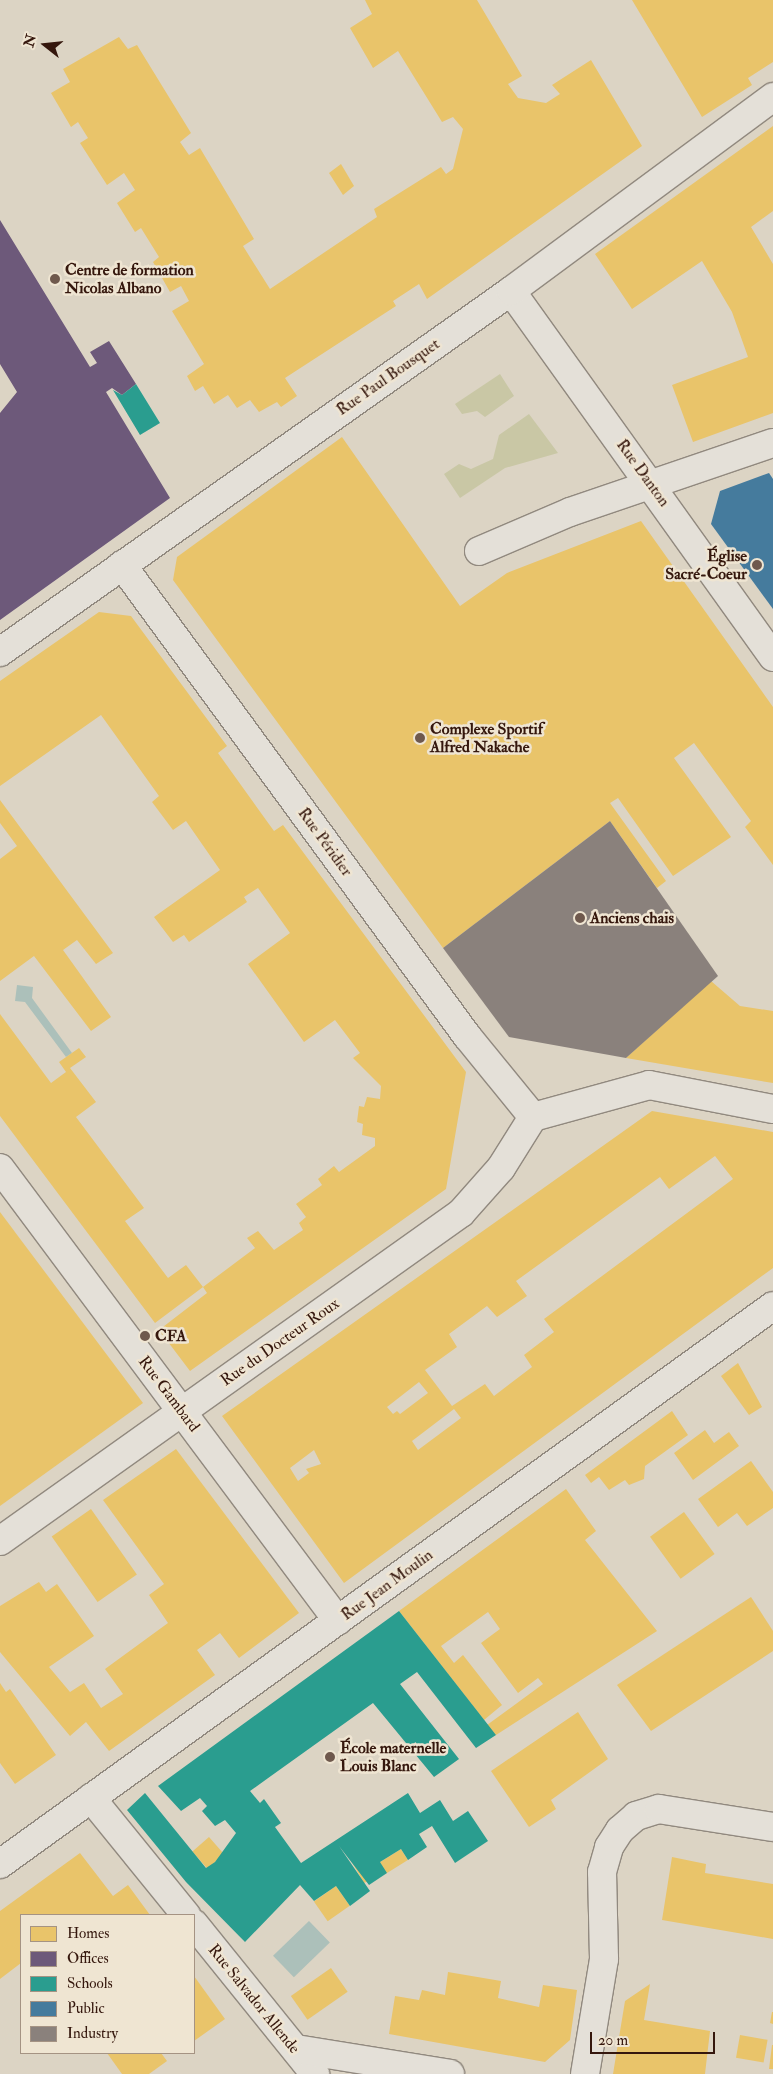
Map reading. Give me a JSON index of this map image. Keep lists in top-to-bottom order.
{
  "streets": {
    "street": [
      "Rue Paul Bousquet",
      "Rue Danton",
      "Rue Péridier",
      "Rue du Docteur Roux",
      "Rue Gambard",
      "Rue Jean Moulin",
      "Rue Salvador Allende"
    ]
  },
  "crossings": [
    ["Rue Paul Bousquet", "Rue Danton"],
    ["Rue Paul Bousquet", "Rue Péridier"],
    ["Rue Péridier", "Rue du Docteur Roux"],
    ["Rue du Docteur Roux", "Rue Gambard"],
    ["Rue Gambard", "Rue Jean Moulin"]
  ],
  "places": [
    "Centre de formation Nicolas Albano",
    "Église Sacré-Coeur",
    "Complexe Sportif Alfred Nakache",
    "Anciens chais",
    "CFA",
    "École maternelle Louis Blanc"
  ],
  "legend": [
    "Homes",
    "Offices",
    "Schools",
    "Public",
    "Industry"
  ],
  "scale_bar": "20 m",
  "north": "left"
}
